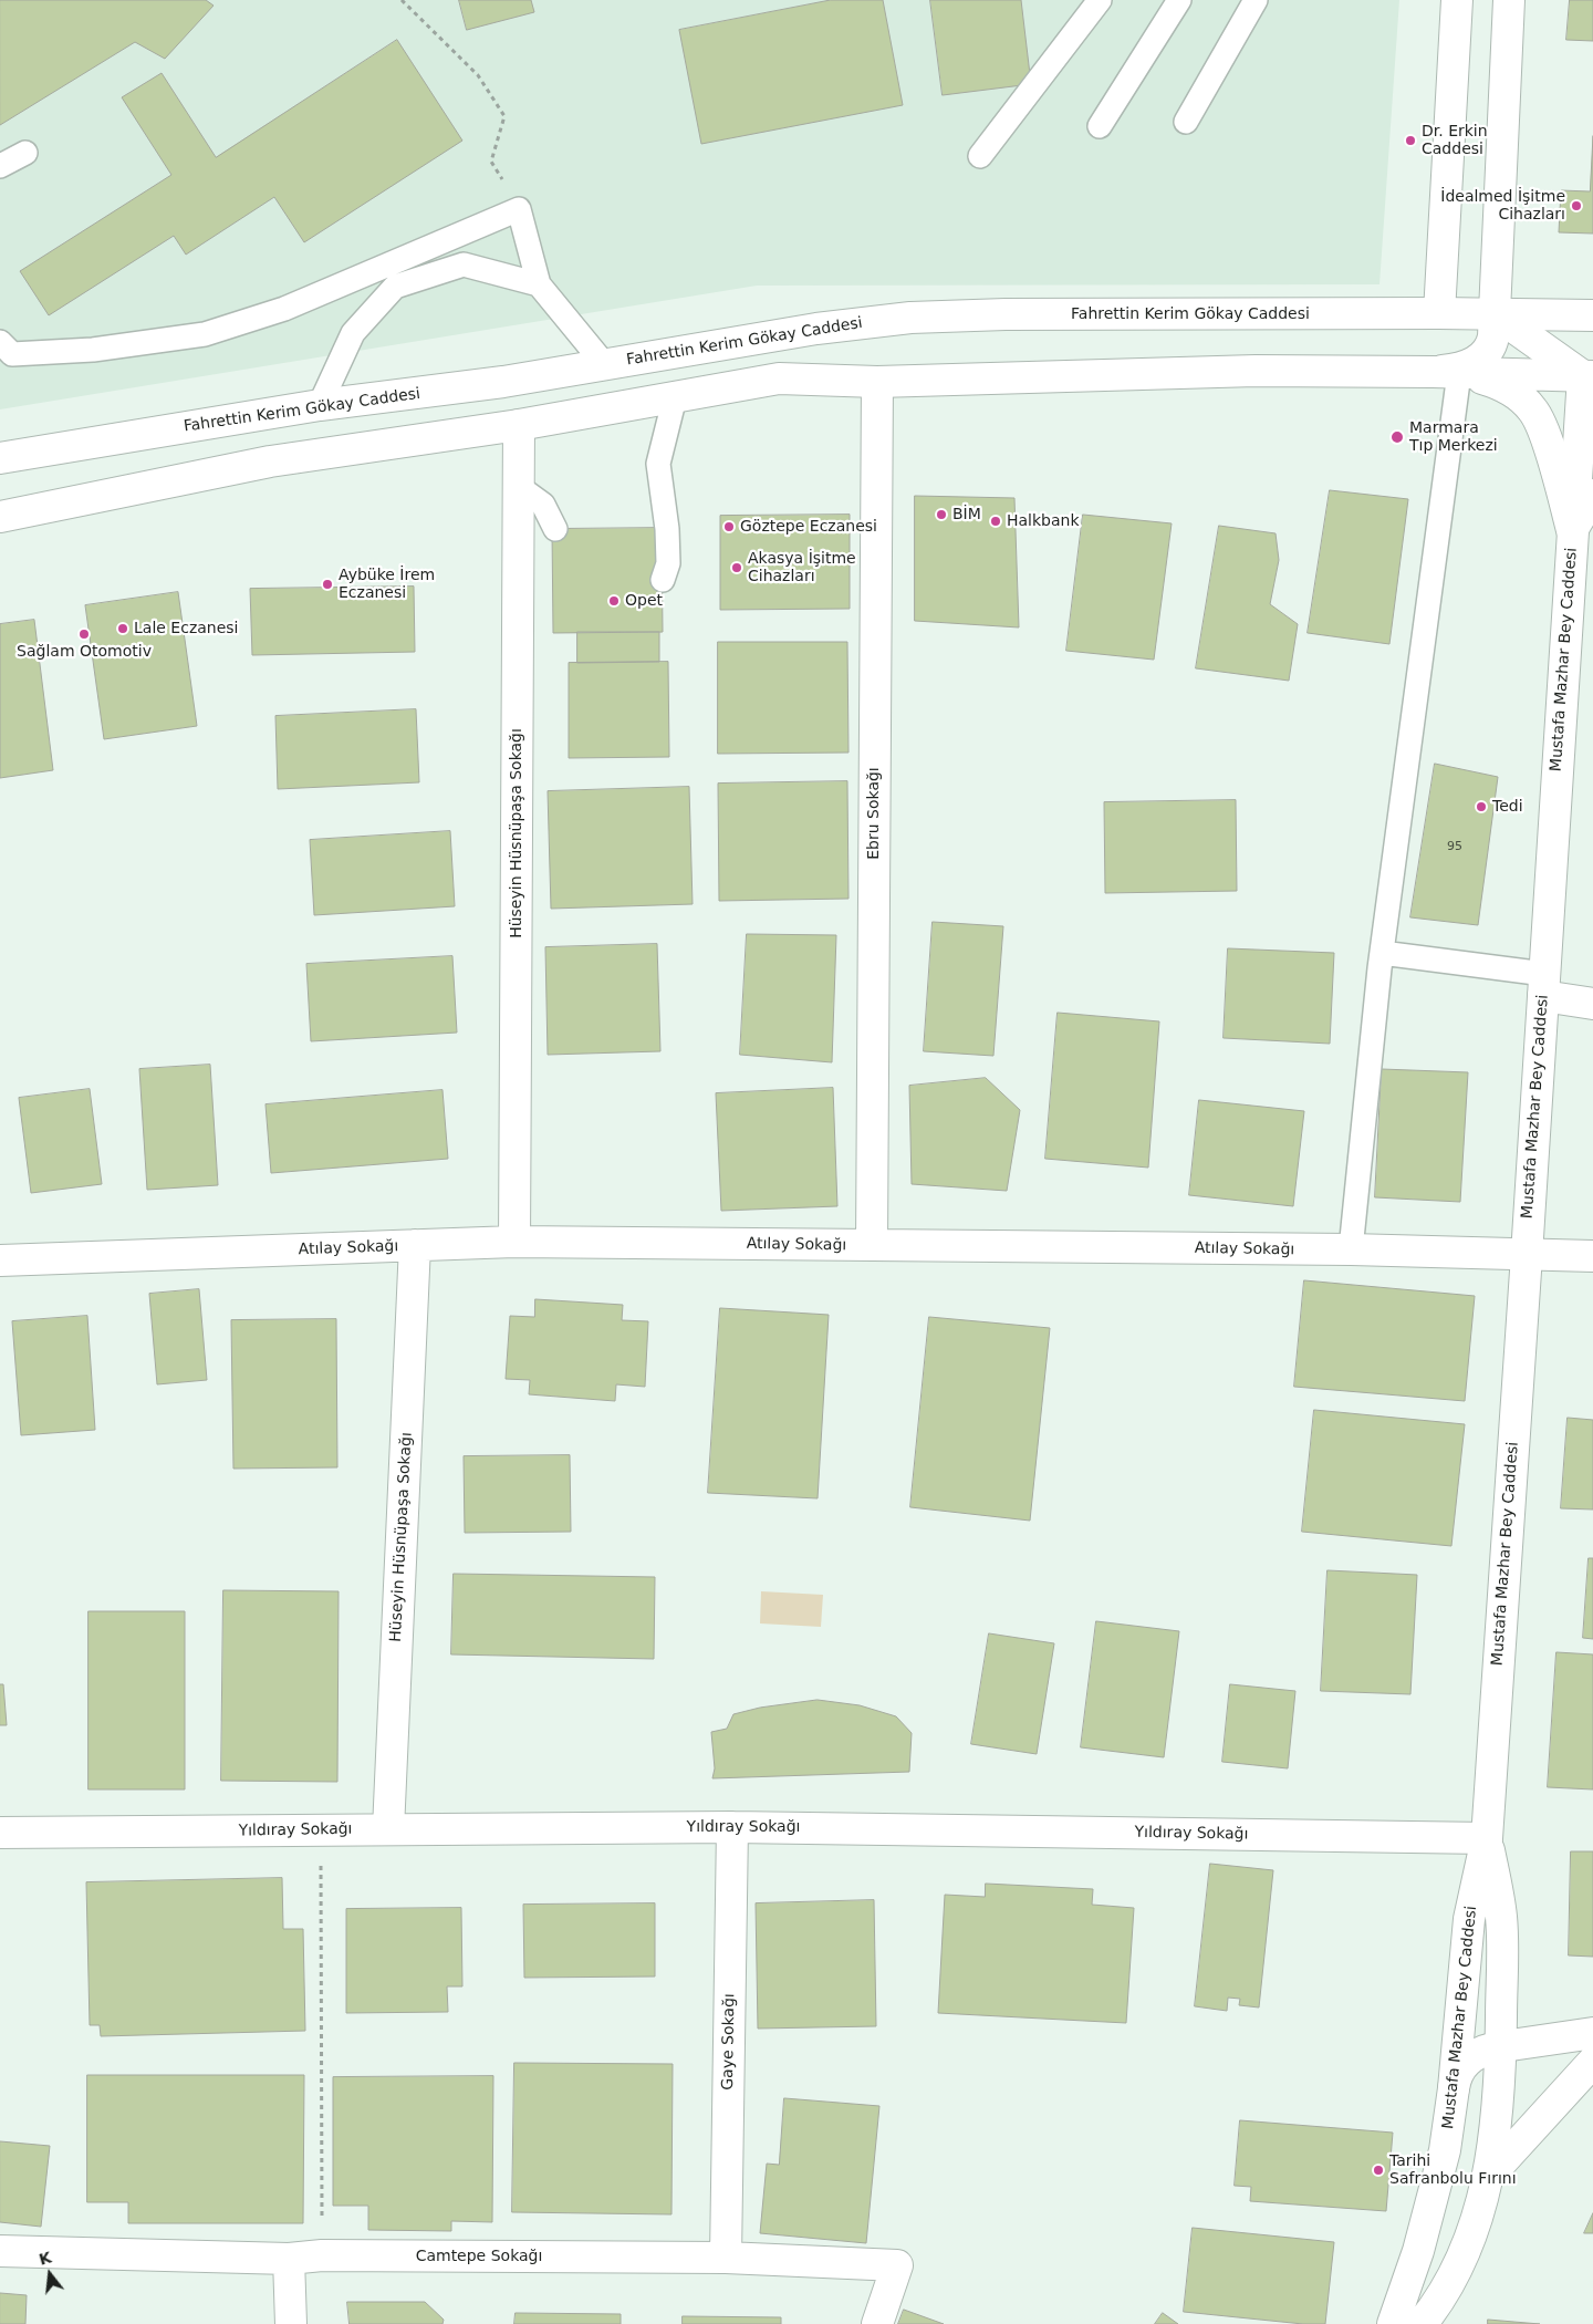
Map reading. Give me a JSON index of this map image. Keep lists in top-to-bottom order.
{
  "streets": {
    "street": [
      "Fahrettin Kerim Gökay Caddesi",
      "Mustafa Mazhar Bey Caddesi",
      "Ebru Sokağı",
      "Hüseyin Hüsnüpaşa Sokağı",
      "Atılay Sokağı",
      "Yıldıray Sokağı",
      "Gaye Sokağı",
      "Camtepe Sokağı"
    ]
  },
  "crossings": [
    ["Mustafa Mazhar Bey Caddesi", "Atılay Sokağı"],
    ["Mustafa Mazhar Bey Caddesi", "Yıldıray Sokağı"],
    ["Ebru Sokağı", "Atılay Sokağı"],
    ["Hüseyin Hüsnüpaşa Sokağı", "Atılay Sokağı"],
    ["Hüseyin Hüsnüpaşa Sokağı", "Yıldıray Sokağı"],
    ["Yıldıray Sokağı", "Gaye Sokağı"],
    ["Gaye Sokağı", "Camtepe Sokağı"]
  ],
  "places": [
    "Dr. Erkin Caddesi",
    "İdealmed İşitme Cihazları",
    "Marmara Tıp Merkezi",
    "BİM",
    "Halkbank",
    "Göztepe Eczanesi",
    "Akasya İşitme Cihazları",
    "Aybüke İrem Eczanesi",
    "Opet",
    "Lale Eczanesi",
    "Sağlam Otomotiv",
    "Tedi",
    "Tarihi Safranbolu Fırını"
  ],
  "house_numbers": ["95"],
  "north": "top"
}
